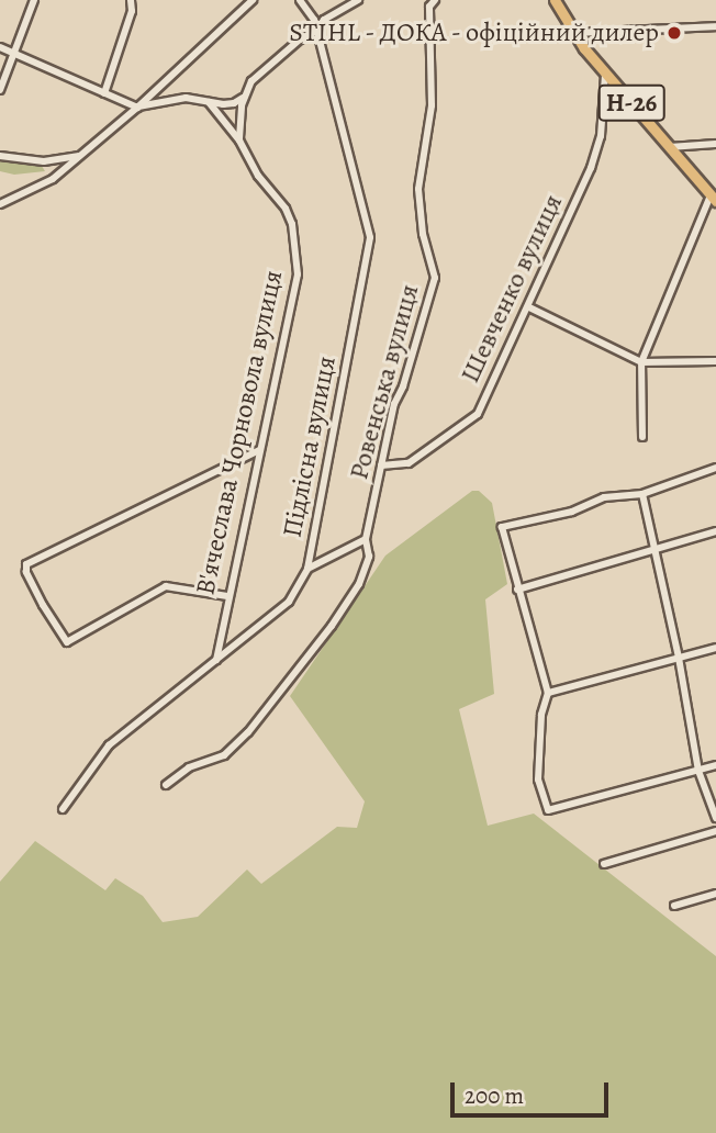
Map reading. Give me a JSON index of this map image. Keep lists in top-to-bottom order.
{
  "streets": {
    "main road": ["Н-26"],
    "street": [
      "Шевченко вулиця",
      "Ровенська вулиця",
      "В'ячеслава Чорновола вулиця",
      "Підлісна вулиця"
    ]
  },
  "crossings": [
    ["Н-26", "Шевченко вулиця"],
    ["Шевченко вулиця", "Ровенська вулиця"],
    ["В'ячеслава Чорновола вулиця", "Підлісна вулиця"]
  ],
  "places": ["STIHL - ДОКА - офіційний дилер"],
  "scale_bar": "200 m"
}
